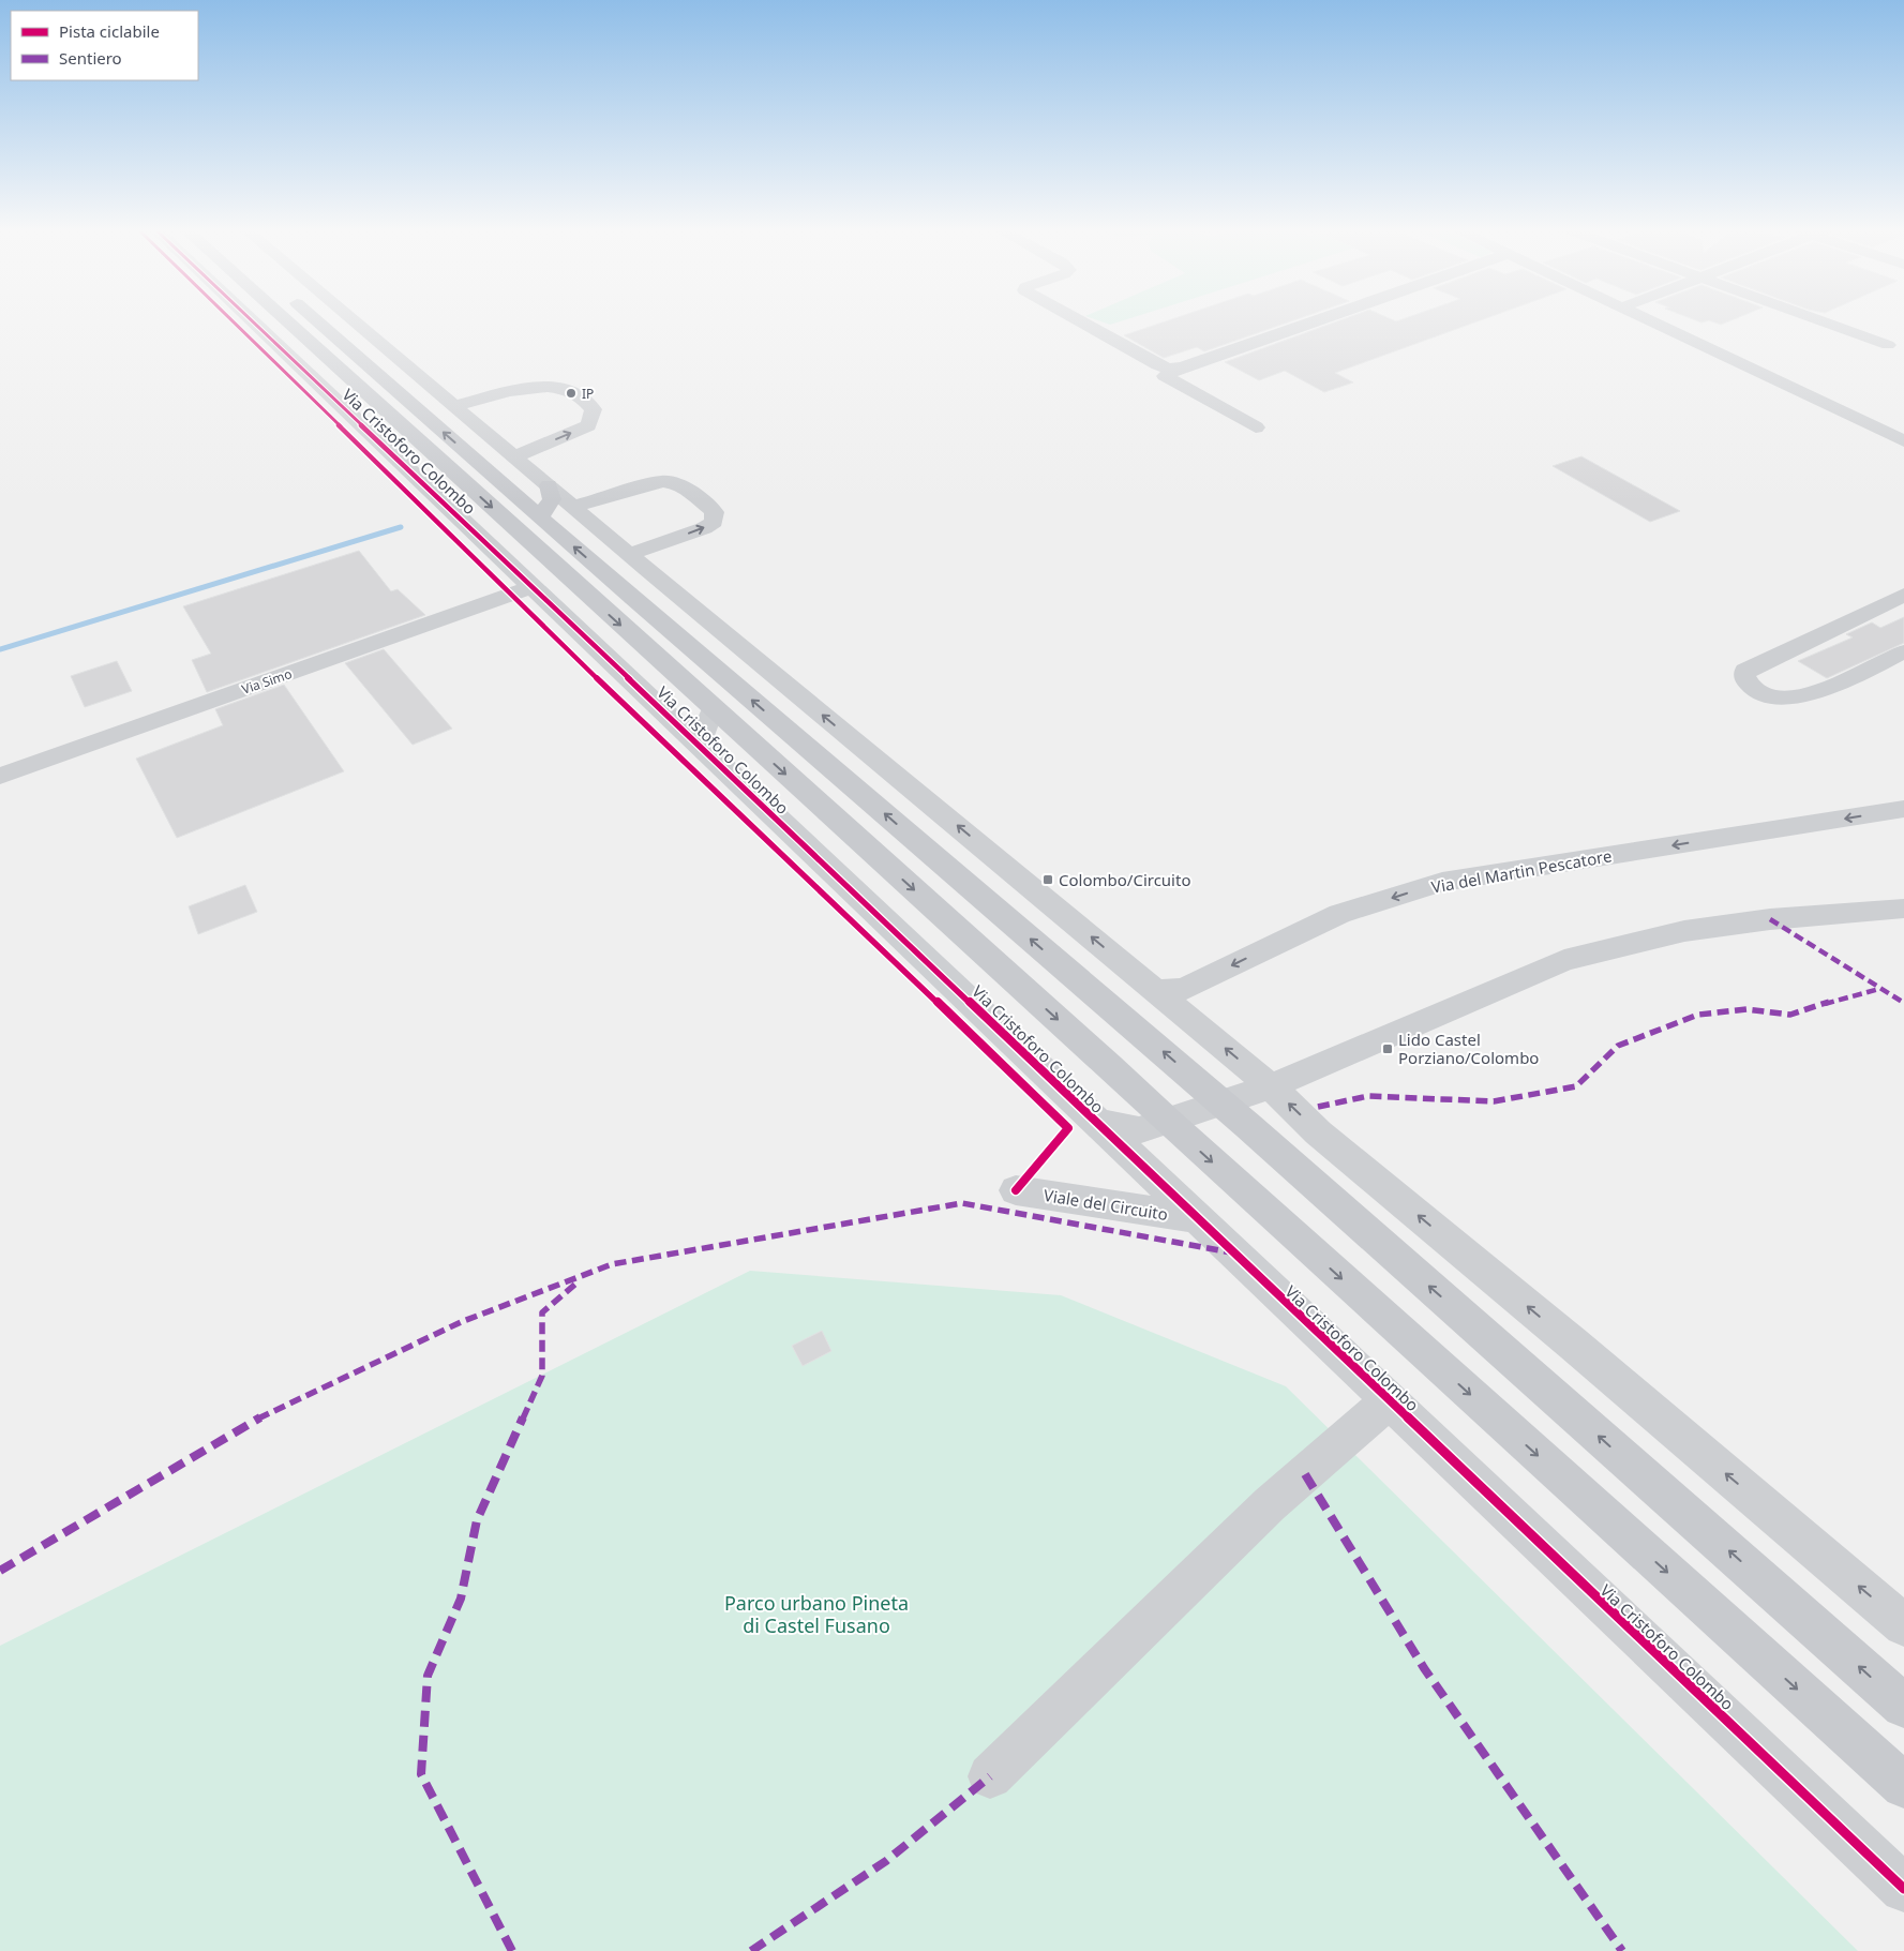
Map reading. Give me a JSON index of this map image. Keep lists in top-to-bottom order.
{
  "streets": {
    "main road": ["Via Cristoforo Colombo"],
    "street": ["Via Simo", "Via del Martin Pescatore", "Viale del Circuito"]
  },
  "crossings": [
    ["Via Cristoforo Colombo", "Via Simo"],
    ["Via Cristoforo Colombo", "Viale del Circuito"]
  ],
  "parks": ["Parco urbano Pineta di Castel Fusano"],
  "places": {
    "other": ["IP"],
    "transit": ["Colombo/Circuito", "Lido Castel Porziano/Colombo"]
  },
  "legend": ["Pista ciclabile", "Sentiero"]
}
